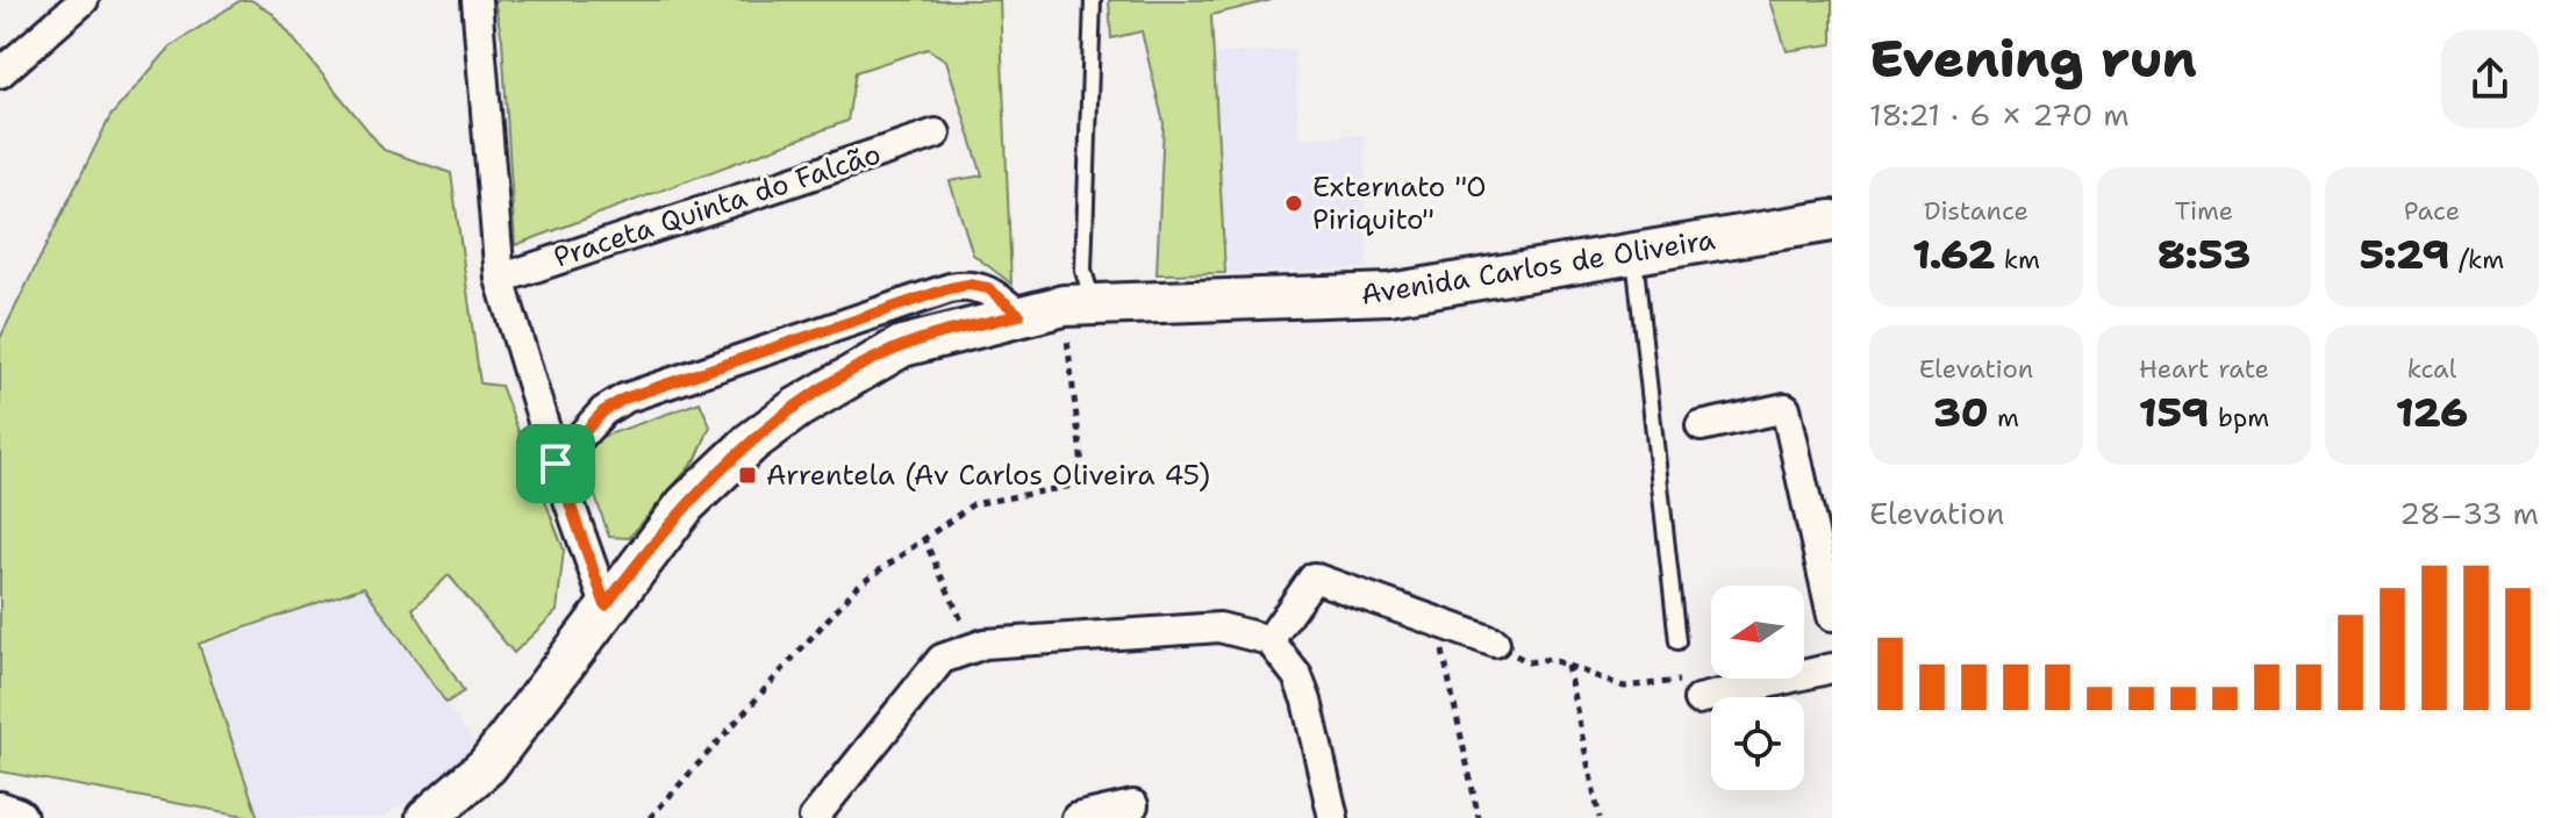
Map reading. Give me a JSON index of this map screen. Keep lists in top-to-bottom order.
{
  "streets": {
    "main road": ["Avenida Carlos de Oliveira"],
    "street": ["Praceta Quinta do Falcão"]
  },
  "places": {
    "other": ["Externato \"O Piriquito\""],
    "transit": ["Arrentela (Av Carlos Oliveira 45)"]
  },
  "north": "left",
  "page": {
    "heading": ["Evening run", "18:21 · 6 × 270 m"],
    "stats": [
      ["Distance", "1.62 km"],
      ["Time", "8:53"],
      ["Pace", "5:29 /km"],
      ["Elevation", "30 m"],
      ["Heart rate", "159 bpm"],
      ["kcal", "126"]
    ],
    "chart": ["Elevation", "28–33 m"]
  }
}
